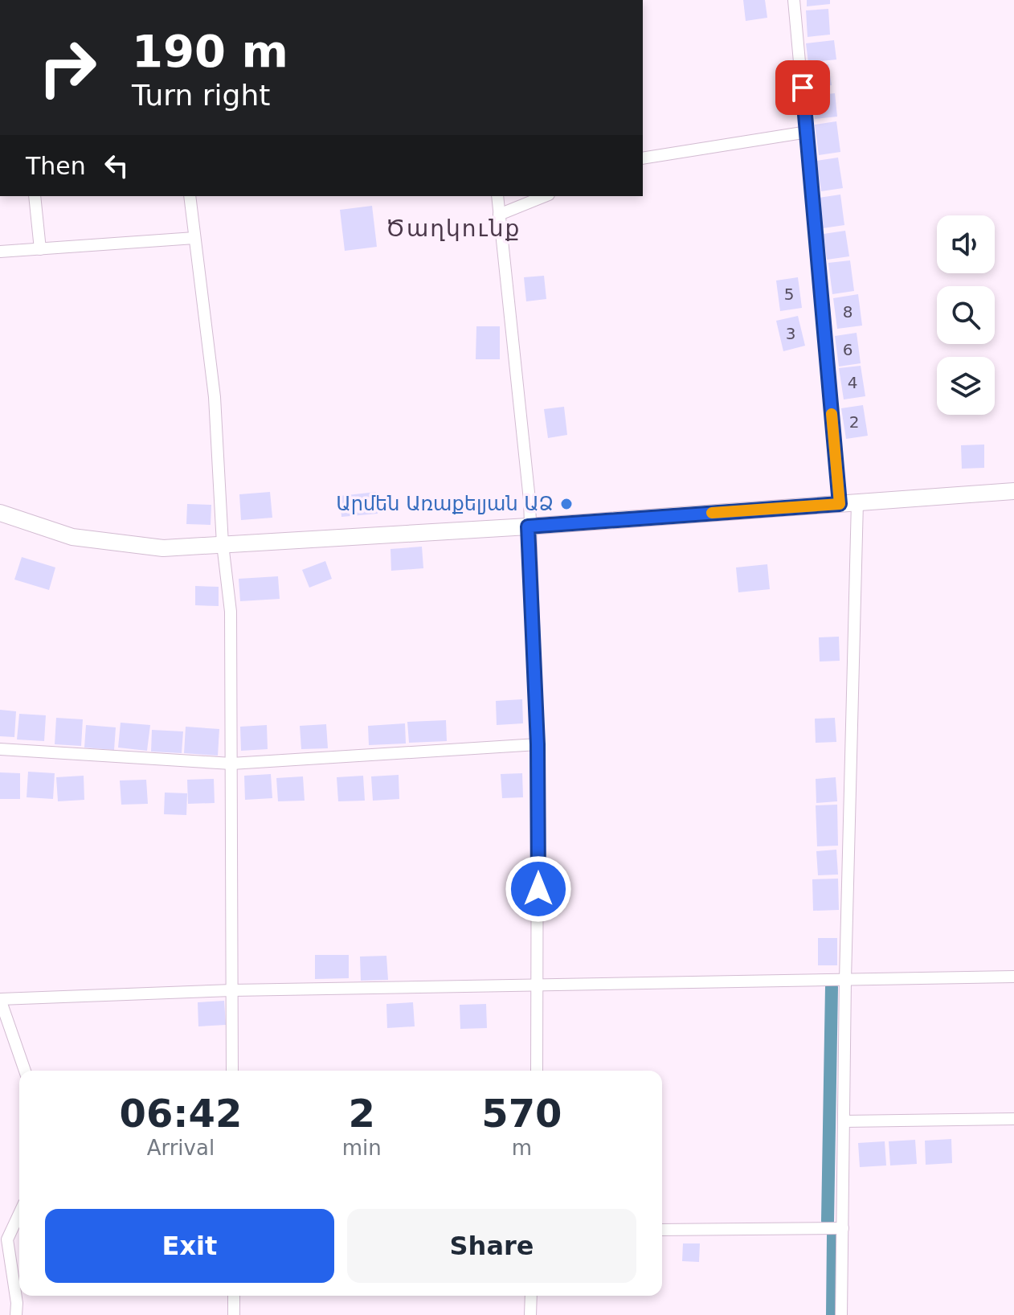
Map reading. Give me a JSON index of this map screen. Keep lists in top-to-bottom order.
{
  "districts": ["Ծաղկունք"],
  "places": ["Արմեն Առաքելյան ԱՁ"],
  "house_numbers": [
    "5",
    "8",
    "3",
    "6",
    "4",
    "2"
  ],
  "page": {
    "turn": ["190 m", "Turn right"],
    "then": "Then",
    "eta": [
      "06:42",
      "Arrival",
      "2",
      "min",
      "570",
      "m"
    ],
    "buttons": ["Exit", "Share"]
  }
}
